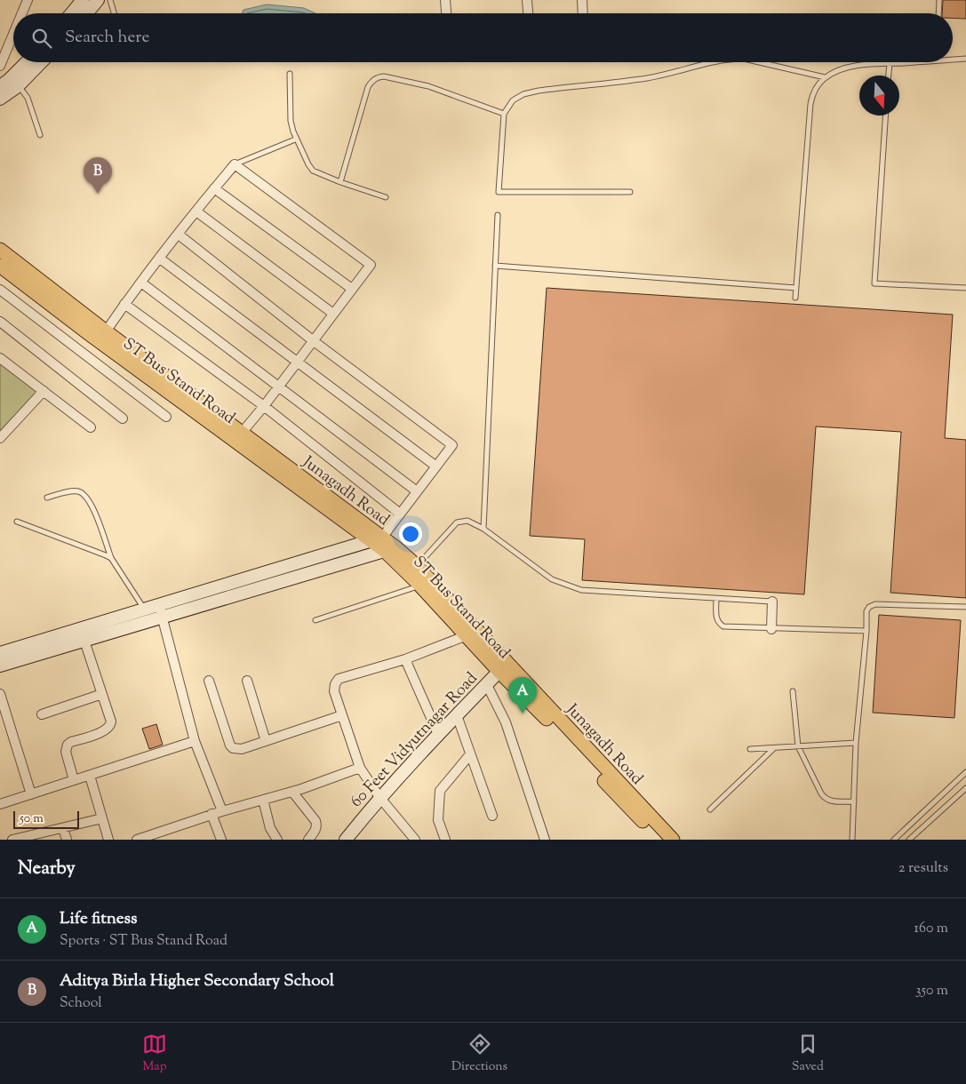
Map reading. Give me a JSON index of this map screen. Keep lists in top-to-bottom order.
{
  "streets": {
    "main road": ["ST Bus Stand Road", "Junagadh Road"],
    "street": ["60 Feet Vidyutnagar Road"]
  },
  "crossings": [
    ["ST Bus Stand Road", "Junagadh Road"],
    ["ST Bus Stand Road", "60 Feet Vidyutnagar Road"],
    ["Junagadh Road", "60 Feet Vidyutnagar Road"]
  ],
  "scale_bar": "50 m",
  "north": "bottom",
  "page": {
    "search": "Search here",
    "pins": ["B", "A"],
    "scale": "50 m",
    "heading": ["Nearby", "2 results"],
    "list": [
      {
        "mark": "A",
        "name": "Life fitness",
        "note": "Sports · ST Bus Stand Road",
        "value": "160 m"
      },
      {
        "mark": "B",
        "name": "Aditya Birla Higher Secondary School",
        "note": "School",
        "value": "350 m"
      }
    ],
    "nav": ["Map", "Directions", "Saved"]
  }
}
